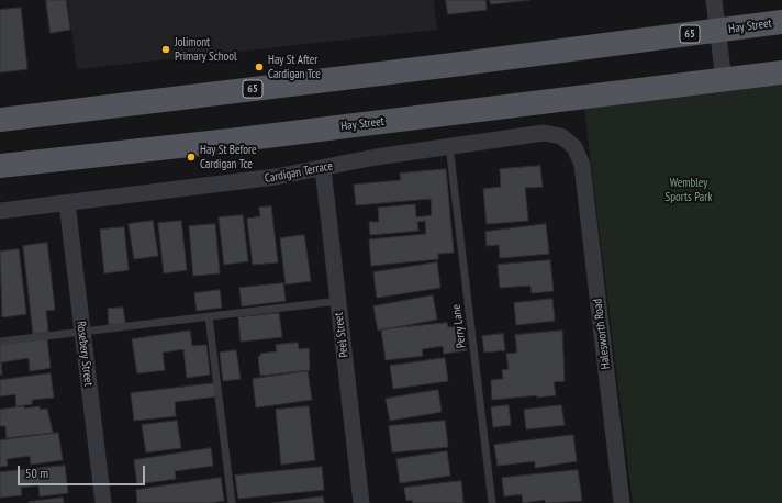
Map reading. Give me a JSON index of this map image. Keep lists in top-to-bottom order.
{
  "streets": {
    "main road": ["Hay Street", "65"],
    "street": [
      "Cardigan Terrace",
      "Halesworth Road",
      "Peel Street",
      "Rosebery Street"
    ],
    "lane": ["Perry Lane"]
  },
  "crossings": [
    ["Cardigan Terrace", "Perry Lane"],
    ["Cardigan Terrace", "Halesworth Road"],
    ["Cardigan Terrace", "Peel Street"],
    ["Cardigan Terrace", "Rosebery Street"]
  ],
  "parks": ["Wembley Sports Park"],
  "places": ["Jolimont Primary School", "Hay St After Cardigan Tce", "Hay St Before Cardigan Tce"],
  "scale_bar": "50 m"
}
